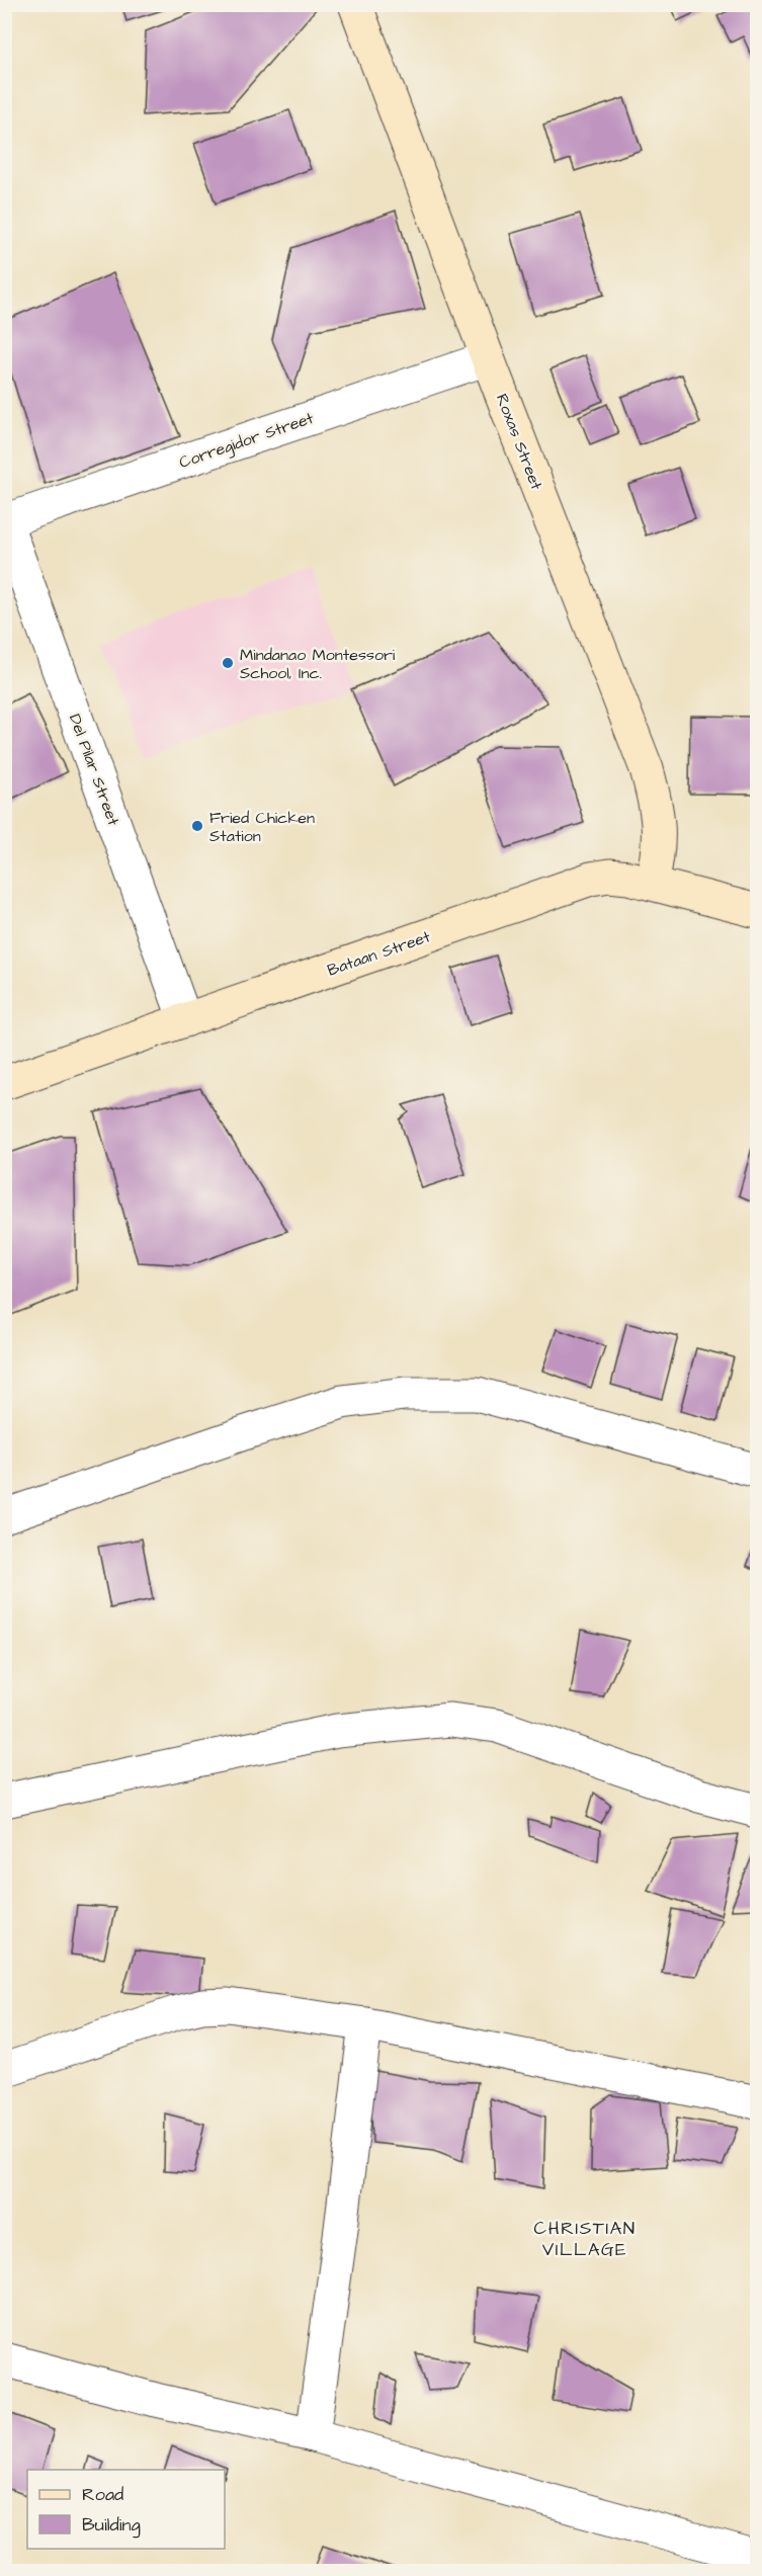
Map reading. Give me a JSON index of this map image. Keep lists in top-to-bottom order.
{
  "streets": {
    "street": [
      "Corregidor Street",
      "Roxas Street",
      "Del Pilar Street",
      "Bataan Street"
    ]
  },
  "crossings": [
    ["Corregidor Street", "Roxas Street"],
    ["Corregidor Street", "Del Pilar Street"],
    ["Roxas Street", "Bataan Street"],
    ["Del Pilar Street", "Bataan Street"]
  ],
  "districts": ["CHRISTIAN VILLAGE"],
  "places": ["Mindanao Montessori School, Inc.", "Fried Chicken Station"],
  "legend": ["Road", "Building"]
}
